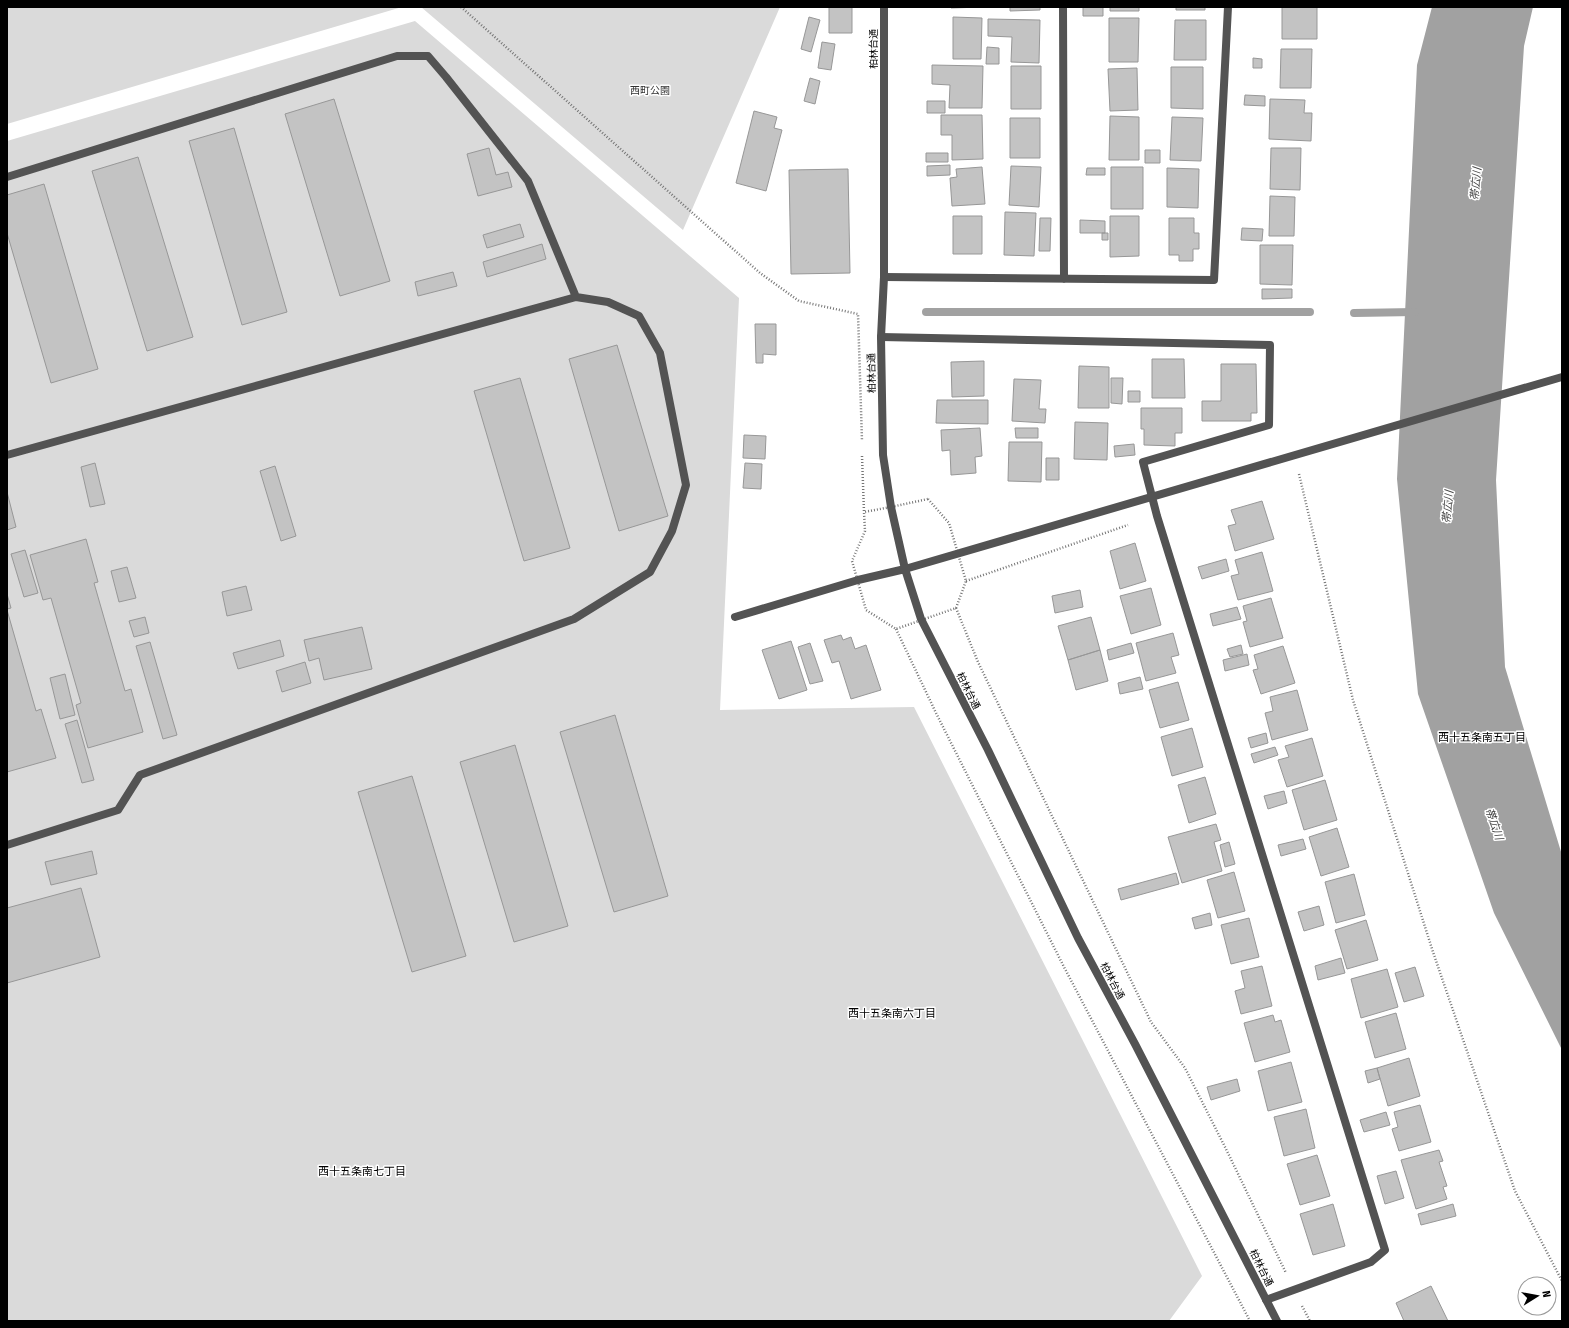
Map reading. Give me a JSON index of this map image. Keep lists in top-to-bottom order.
{
  "streets": {
    "street": ["柏林台通"]
  },
  "districts": ["西十五条南五丁目", "西十五条南六丁目", "西十五条南七丁目"],
  "water": ["帯広川"],
  "parks": ["西町公園"],
  "north": "right"
}
